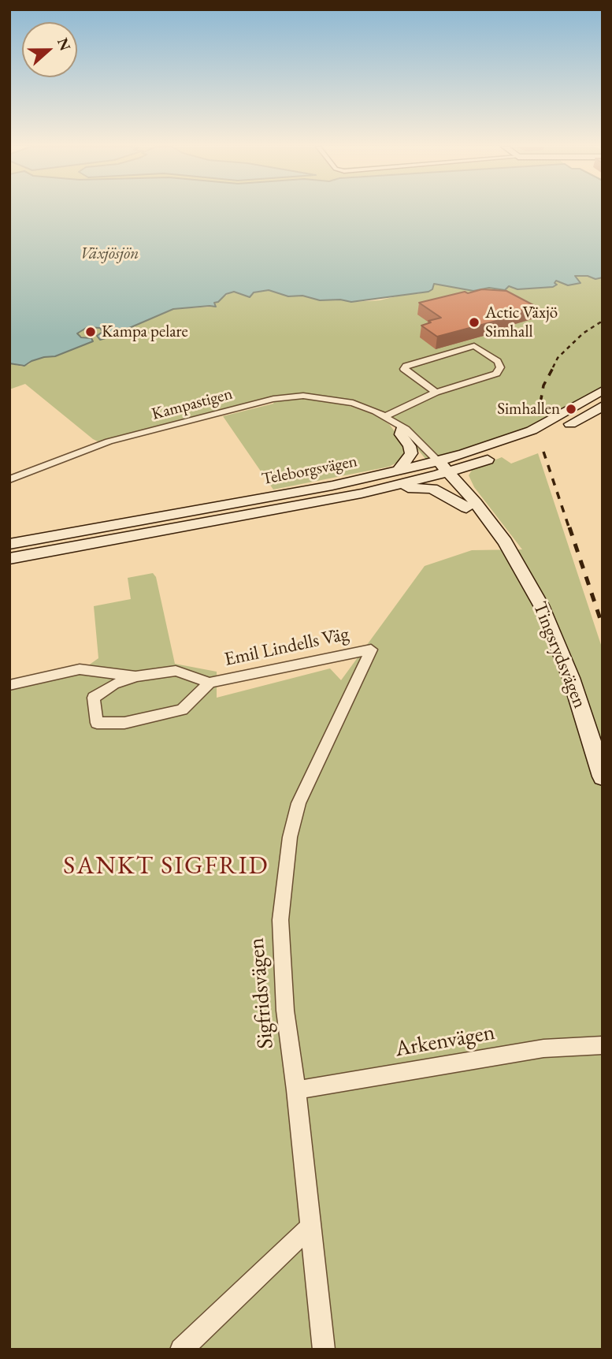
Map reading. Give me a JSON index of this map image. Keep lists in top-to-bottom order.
{
  "streets": {
    "main road": ["Teleborgsvägen", "Tingsrydsvägen"],
    "street": [
      "Kampastigen",
      "Emil Lindells Väg",
      "Sigfridsvägen",
      "Arkenvägen"
    ]
  },
  "crossings": [
    ["Kampastigen", "Teleborgsvägen"],
    ["Kampastigen", "Tingsrydsvägen"],
    ["Teleborgsvägen", "Tingsrydsvägen"],
    ["Emil Lindells Väg", "Sigfridsvägen"],
    ["Sigfridsvägen", "Arkenvägen"]
  ],
  "districts": ["SANKT SIGFRID"],
  "water": ["Växjösjön"],
  "places": ["Actic Växjö Simhall", "Kampa pelare", "Simhallen"],
  "north": "right"
}
